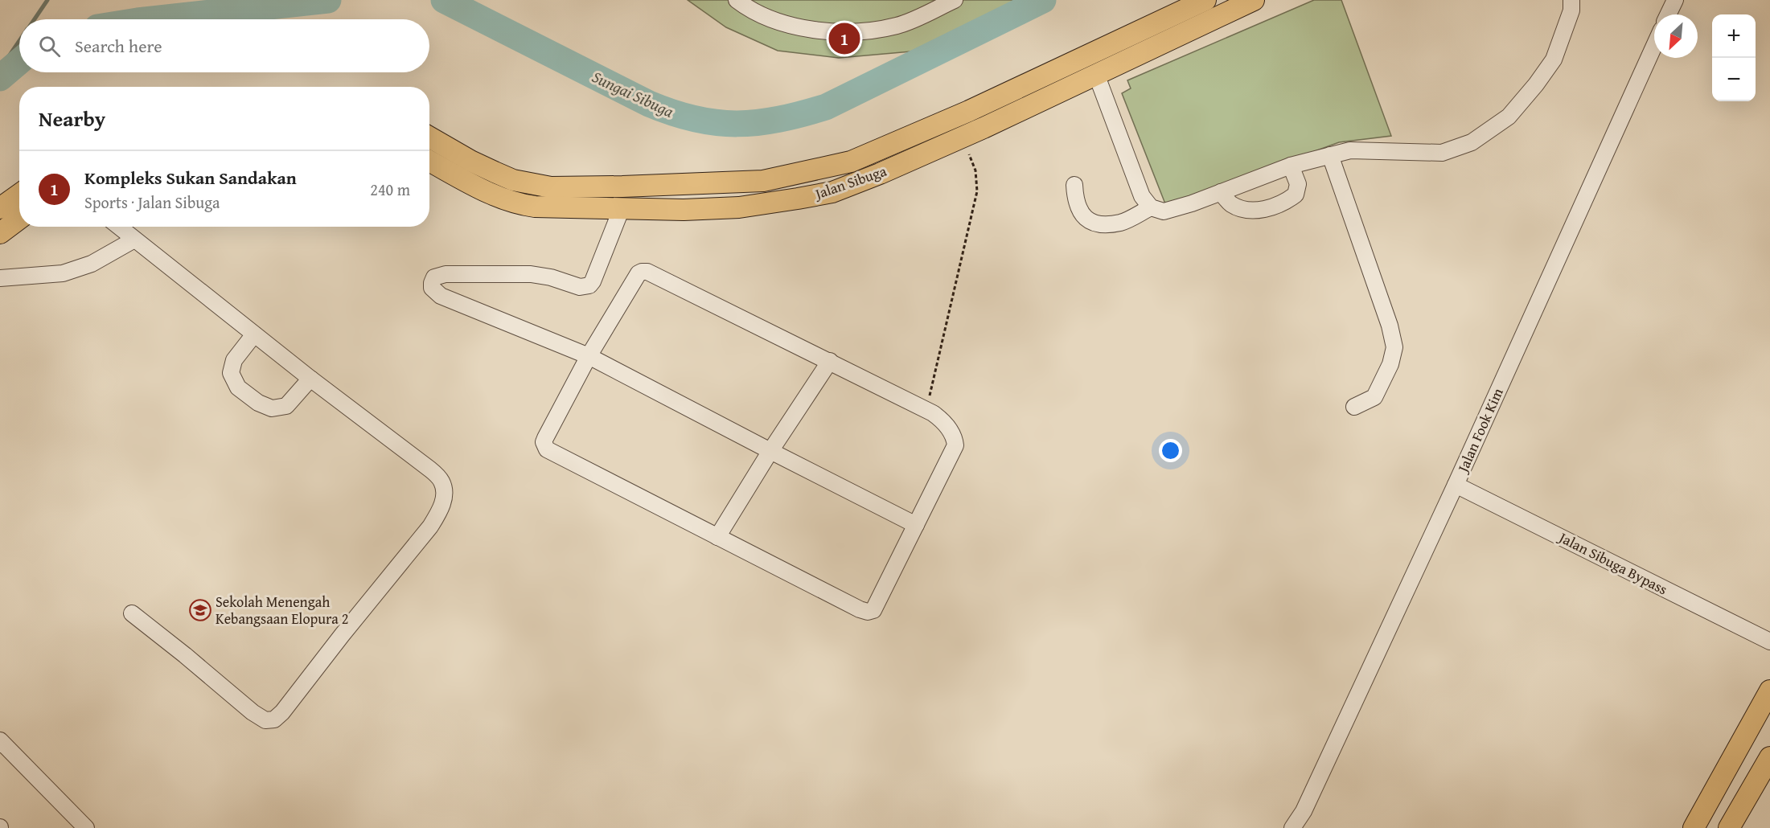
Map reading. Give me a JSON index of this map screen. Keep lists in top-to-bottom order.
{
  "streets": {
    "main road": ["Jalan Sibuga"],
    "street": ["Jalan Fook Kim", "Jalan Sibuga Bypass"]
  },
  "crossings": [
    ["Jalan Fook Kim", "Jalan Sibuga Bypass"]
  ],
  "water": ["Sungai Sibuga"],
  "places": {
    "school or university": ["Sekolah Menengah Kebangsaan Elopura 2"]
  },
  "north": "bottom left",
  "page": {
    "map_buttons": ["+", "−"],
    "search": "Search here",
    "pins": "1",
    "heading": "Nearby",
    "list": [
      {
        "mark": "1",
        "name": "Kompleks Sukan Sandakan",
        "note": "Sports · Jalan Sibuga",
        "value": "240 m"
      }
    ]
  }
}
